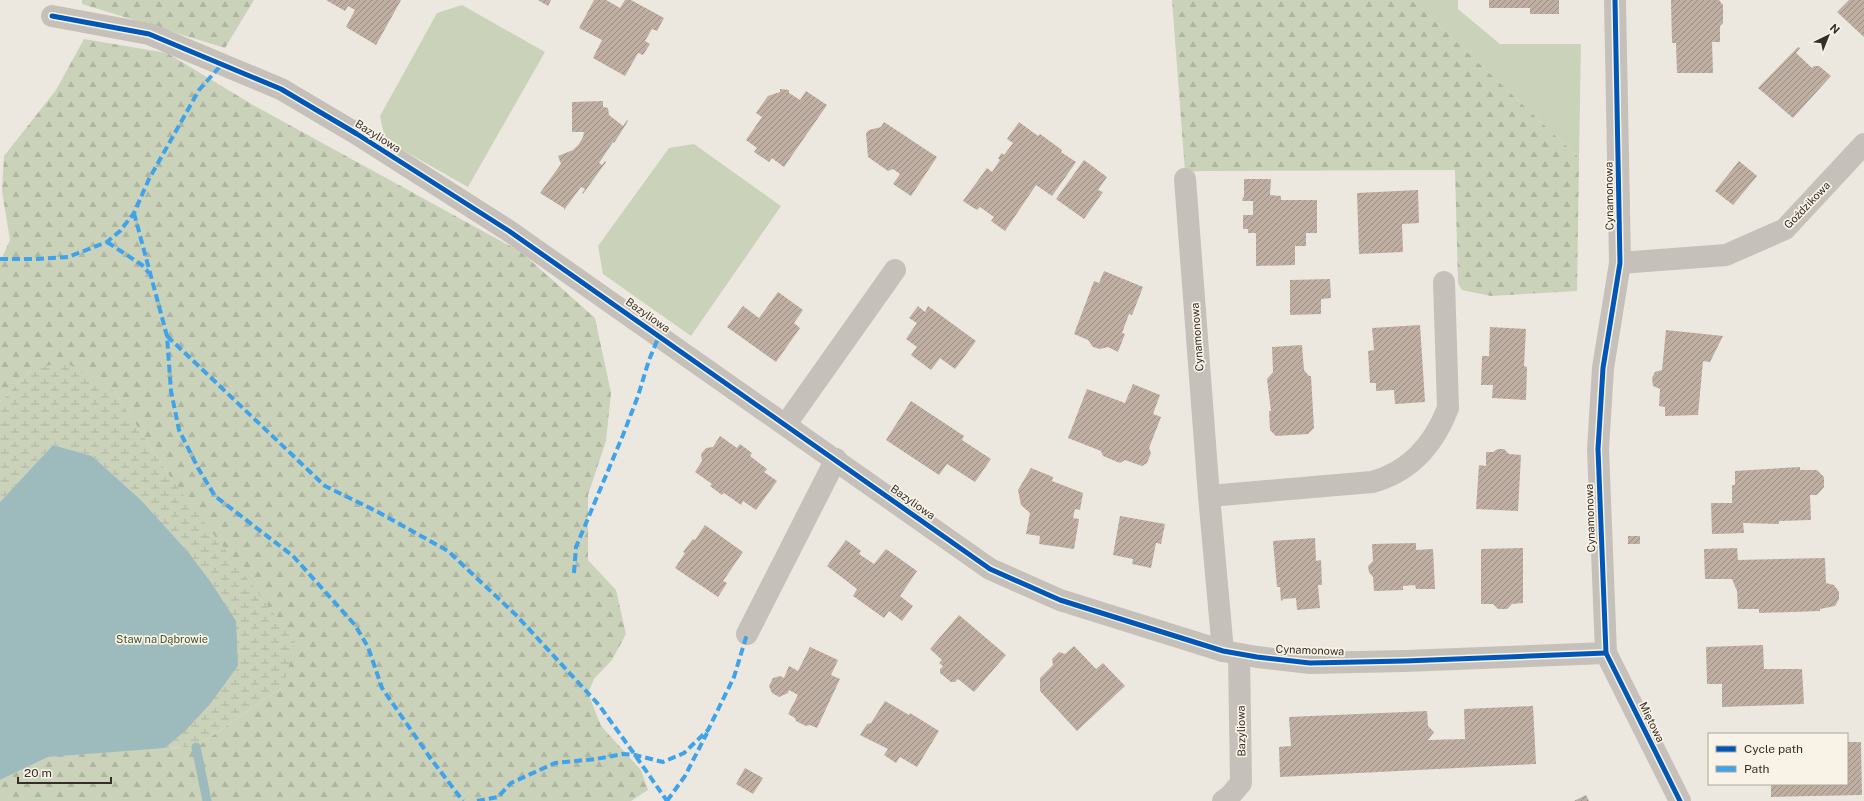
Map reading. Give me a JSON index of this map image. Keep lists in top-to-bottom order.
{
  "streets": {
    "street": [
      "Bazyliowa",
      "Cynamonowa",
      "Goździkowa",
      "Miętowa"
    ]
  },
  "crossings": [
    ["Bazyliowa", "Cynamonowa"],
    ["Cynamonowa", "Goździkowa"],
    ["Cynamonowa", "Miętowa"]
  ],
  "parks": ["Staw na Dąbrowie"],
  "legend": ["Cycle path", "Path"],
  "scale_bar": "20 m",
  "north": "top right"
}
